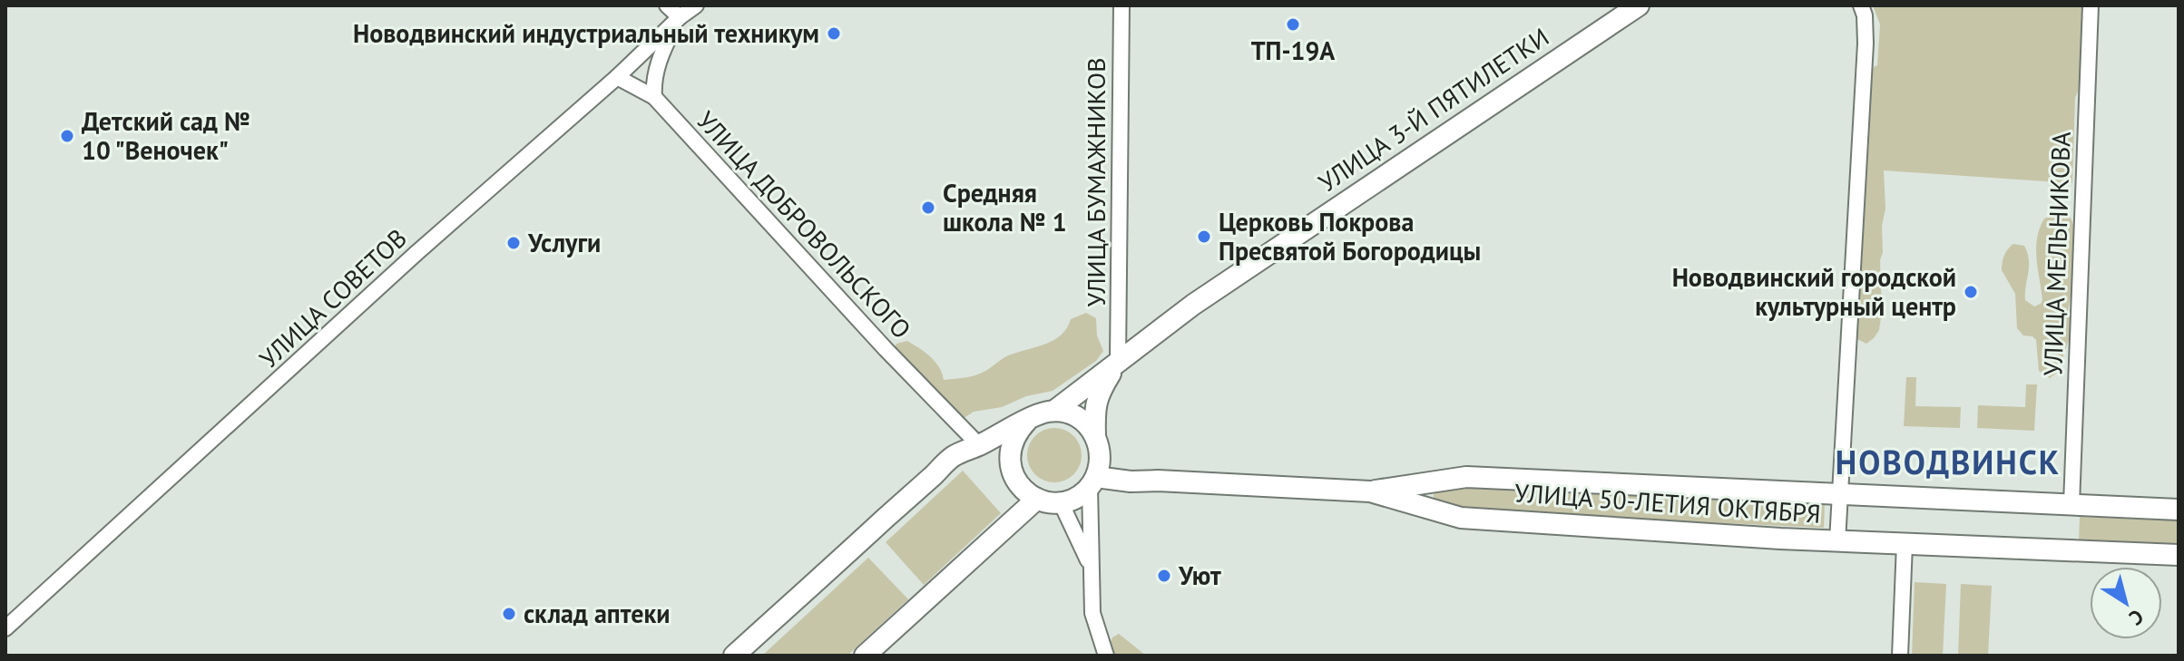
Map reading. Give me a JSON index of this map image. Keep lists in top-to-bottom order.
{
  "streets": {
    "main road": ["УЛИЦА 3-Й ПЯТИЛЕТКИ", "УЛИЦА 50-ЛЕТИЯ ОКТЯБРЯ"],
    "street": [
      "УЛИЦА БУМАЖНИКОВ",
      "УЛИЦА ДОБРОВОЛЬСКОГО",
      "УЛИЦА МЕЛЬНИКОВА",
      "УЛИЦА СОВЕТОВ"
    ]
  },
  "crossings": [
    ["УЛИЦА 3-Й ПЯТИЛЕТКИ", "УЛИЦА БУМАЖНИКОВ"],
    ["УЛИЦА ДОБРОВОЛЬСКОГО", "УЛИЦА СОВЕТОВ"],
    ["УЛИЦА МЕЛЬНИКОВА", "УЛИЦА 50-ЛЕТИЯ ОКТЯБРЯ"]
  ],
  "districts": ["НОВОДВИНСК"],
  "places": [
    "ТП-19А",
    "Новодвинский индустриальный техникум",
    "Детский сад № 10 \"Веночек\"",
    "Средняя школа № 1",
    "Церковь Покрова Пресвятой Богородицы",
    "Услуги",
    "Новодвинский городской культурный центр",
    "Уют",
    "склад аптеки"
  ],
  "north": "bottom right"
}
